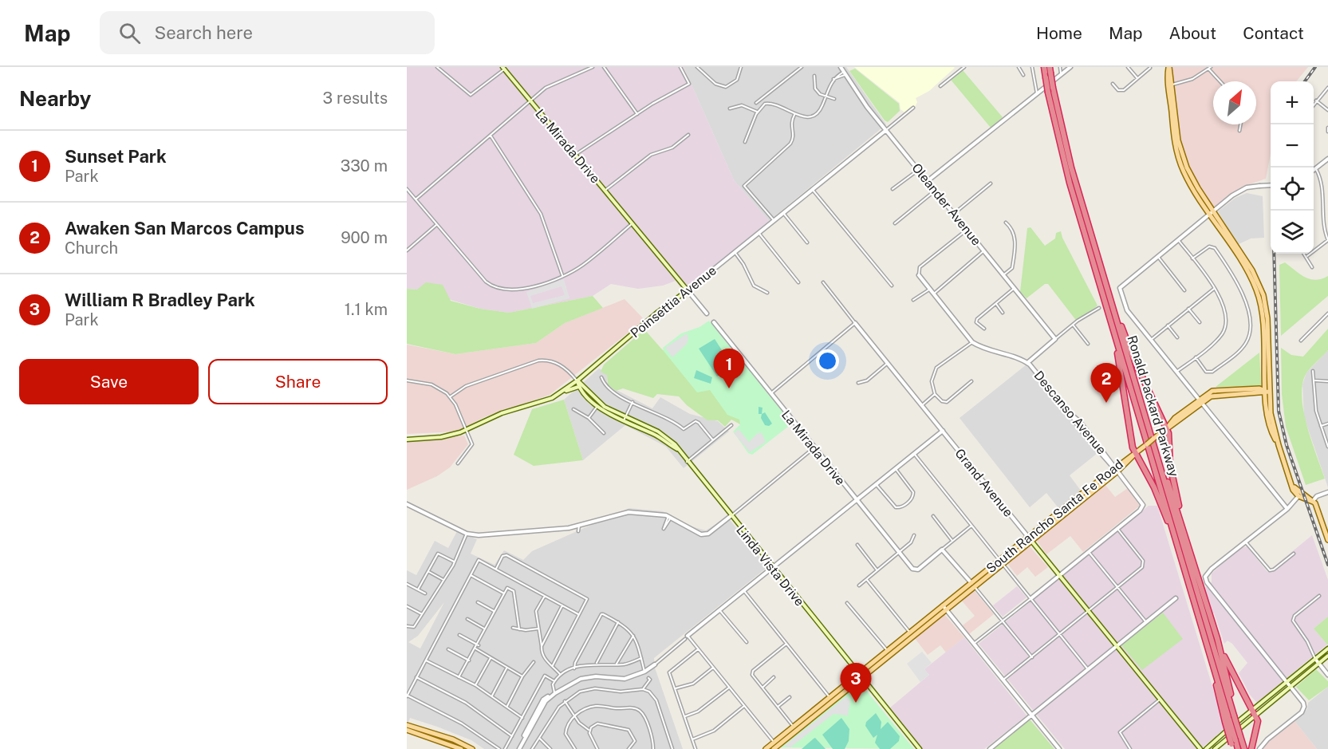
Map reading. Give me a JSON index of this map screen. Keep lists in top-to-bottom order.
{
  "streets": {
    "highway": ["Ronald Packard Parkway"],
    "main road": [
      "La Mirada Drive",
      "Poinsettia Avenue",
      "Grand Avenue",
      "South Rancho Santa Fe Road",
      "Linda Vista Drive"
    ],
    "street": ["Oleander Avenue", "Descanso Avenue"]
  },
  "crossings": [
    ["La Mirada Drive", "Poinsettia Avenue"],
    ["Oleander Avenue", "Poinsettia Avenue"],
    ["Descanso Avenue", "South Rancho Santa Fe Road"],
    ["Grand Avenue", "South Rancho Santa Fe Road"],
    ["South Rancho Santa Fe Road", "Linda Vista Drive"]
  ],
  "north": "top right",
  "page": {
    "header": "Map",
    "search": "Search here",
    "nav": [
      "Home",
      "Map",
      "About",
      "Contact"
    ],
    "heading": ["Nearby", "3 results"],
    "map_buttons": ["+", "−"],
    "list": [
      {
        "mark": "1",
        "name": "Sunset Park",
        "note": "Park",
        "value": "330 m"
      },
      {
        "mark": "2",
        "name": "Awaken San Marcos Campus",
        "note": "Church",
        "value": "900 m"
      },
      {
        "mark": "3",
        "name": "William R Bradley Park",
        "note": "Park",
        "value": "1.1 km"
      }
    ],
    "buttons": ["Save", "Share"],
    "pins": ["1", "2", "3"]
  }
}
